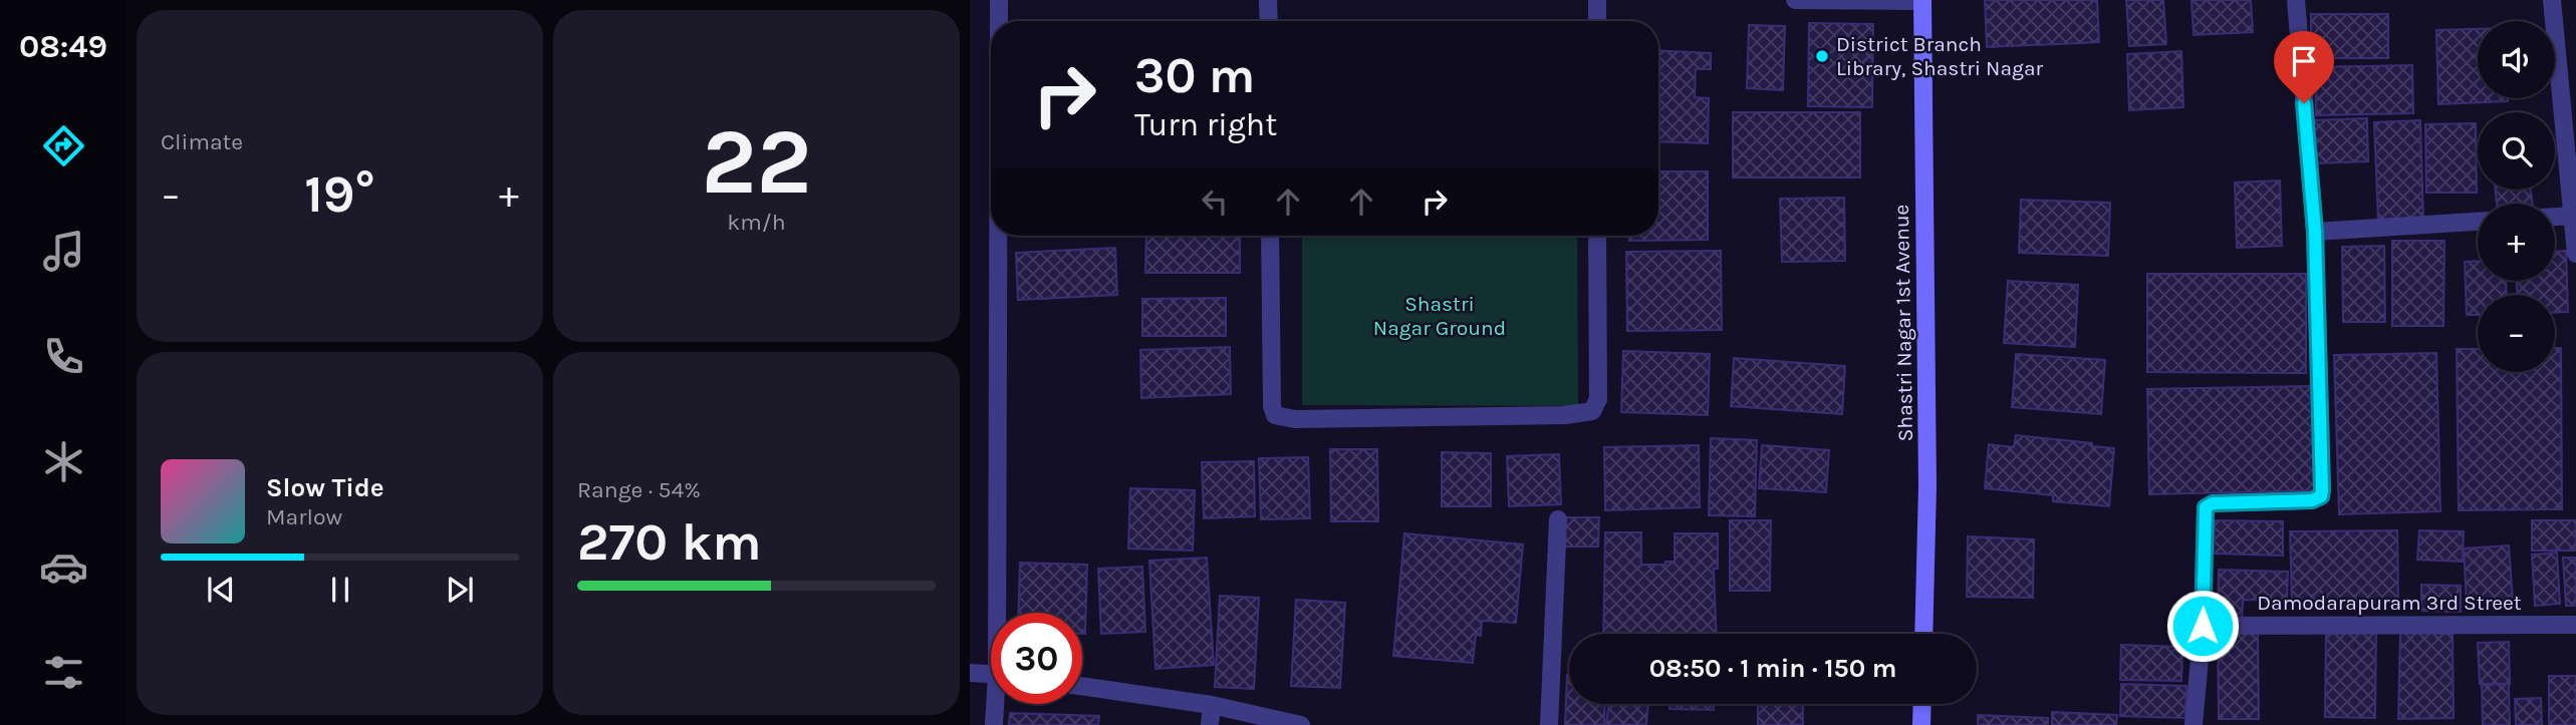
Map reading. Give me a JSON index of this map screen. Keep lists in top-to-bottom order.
{
  "streets": {
    "street": ["Shastri Nagar 1st Avenue", "Damodarapuram 3rd Street"]
  },
  "parks": ["Shastri Nagar Ground"],
  "places": ["District Branch Library, Shastri Nagar"],
  "page": {
    "tabs": "08:49",
    "tile": [
      "Climate",
      ["22", "km/h"],
      ["Range · 54%", "270 km"]
    ],
    "map_buttons": ["+", "−"],
    "turn": ["30 m", "Turn right"],
    "heat": ["−", "19°", "+"],
    "song": ["Slow Tide", "Marlow"],
    "limit": "30",
    "trip": "08:50 · 1 min · 150 m"
  }
}
